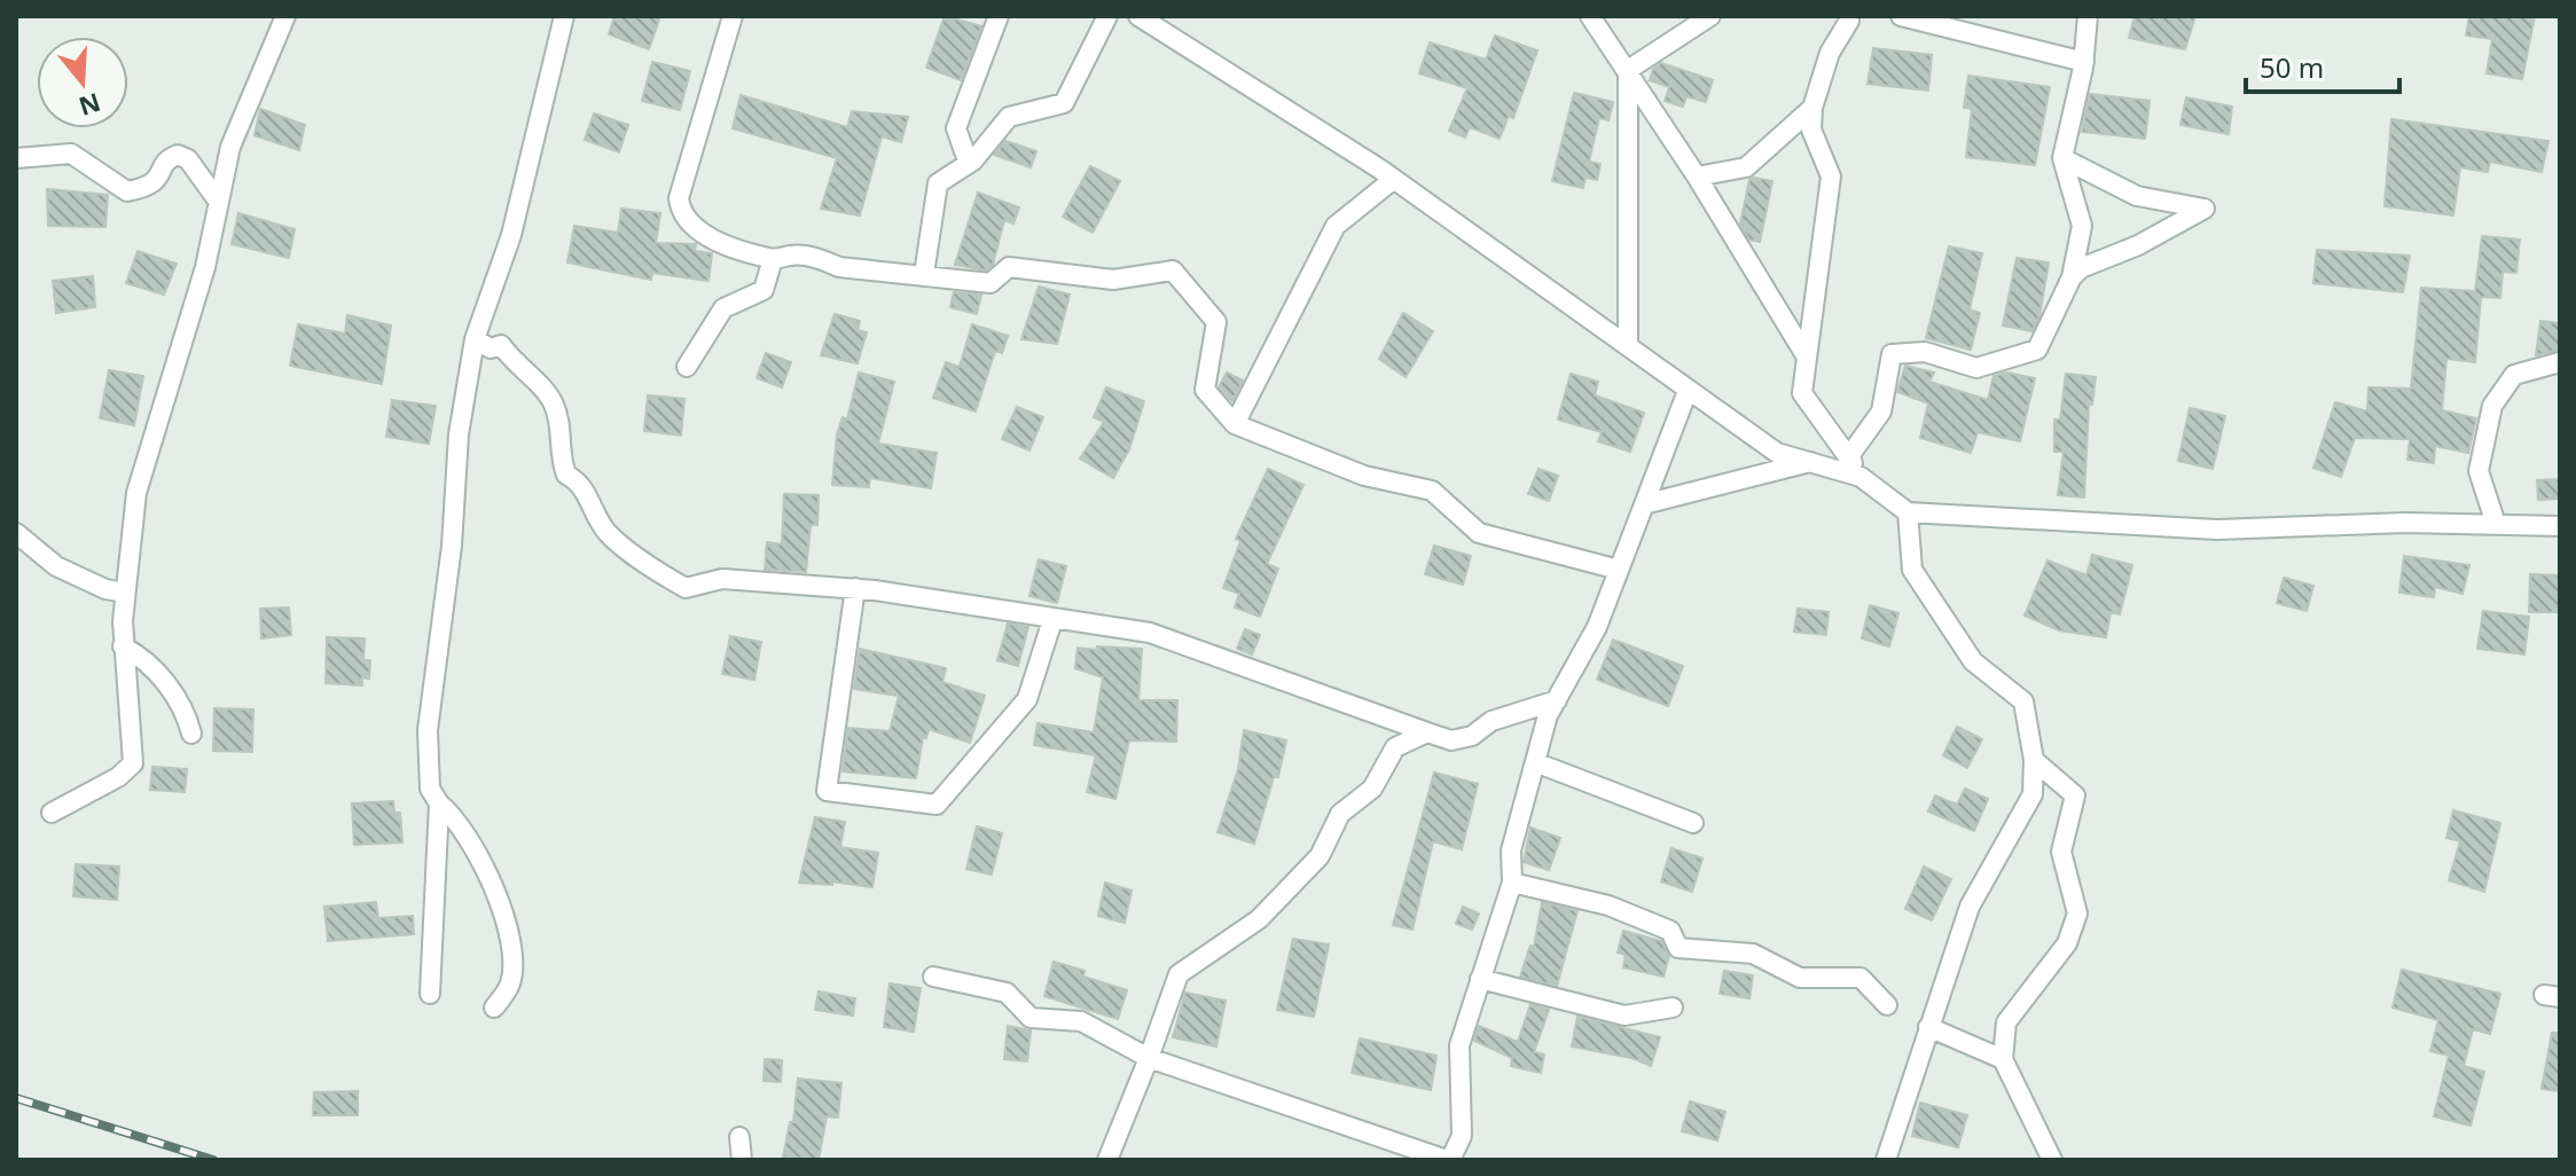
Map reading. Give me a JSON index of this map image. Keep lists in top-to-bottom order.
{
  "scale_bar": "50 m",
  "north": "bottom"
}
